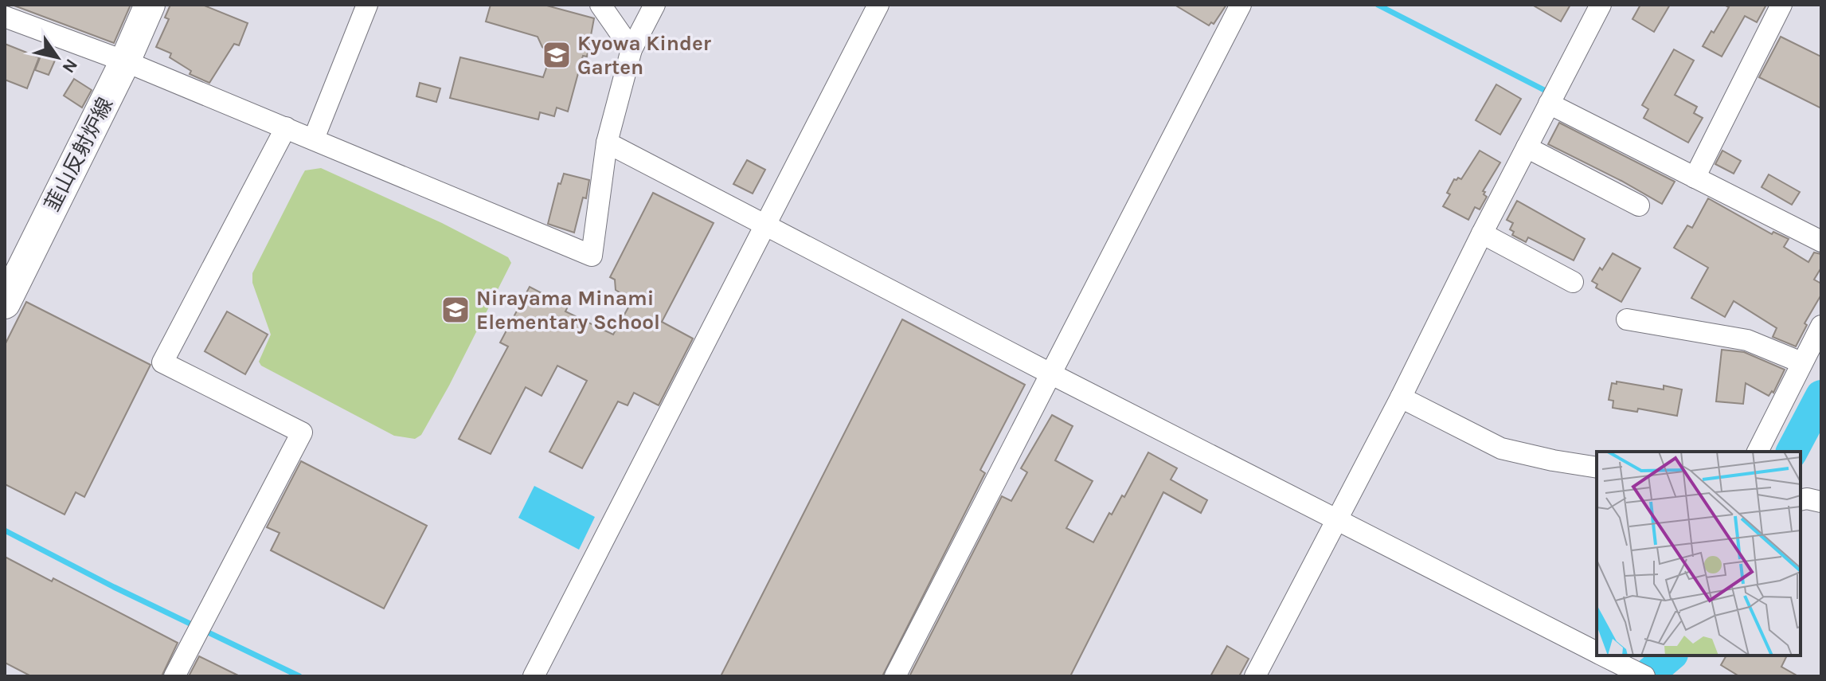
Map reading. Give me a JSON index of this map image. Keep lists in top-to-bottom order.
{
  "streets": {
    "main road": ["韮山反射炉線"]
  },
  "places": {
    "school or university": ["Kyowa Kinder Garten", "Nirayama Minami Elementary School"]
  },
  "north": "bottom right"
}
